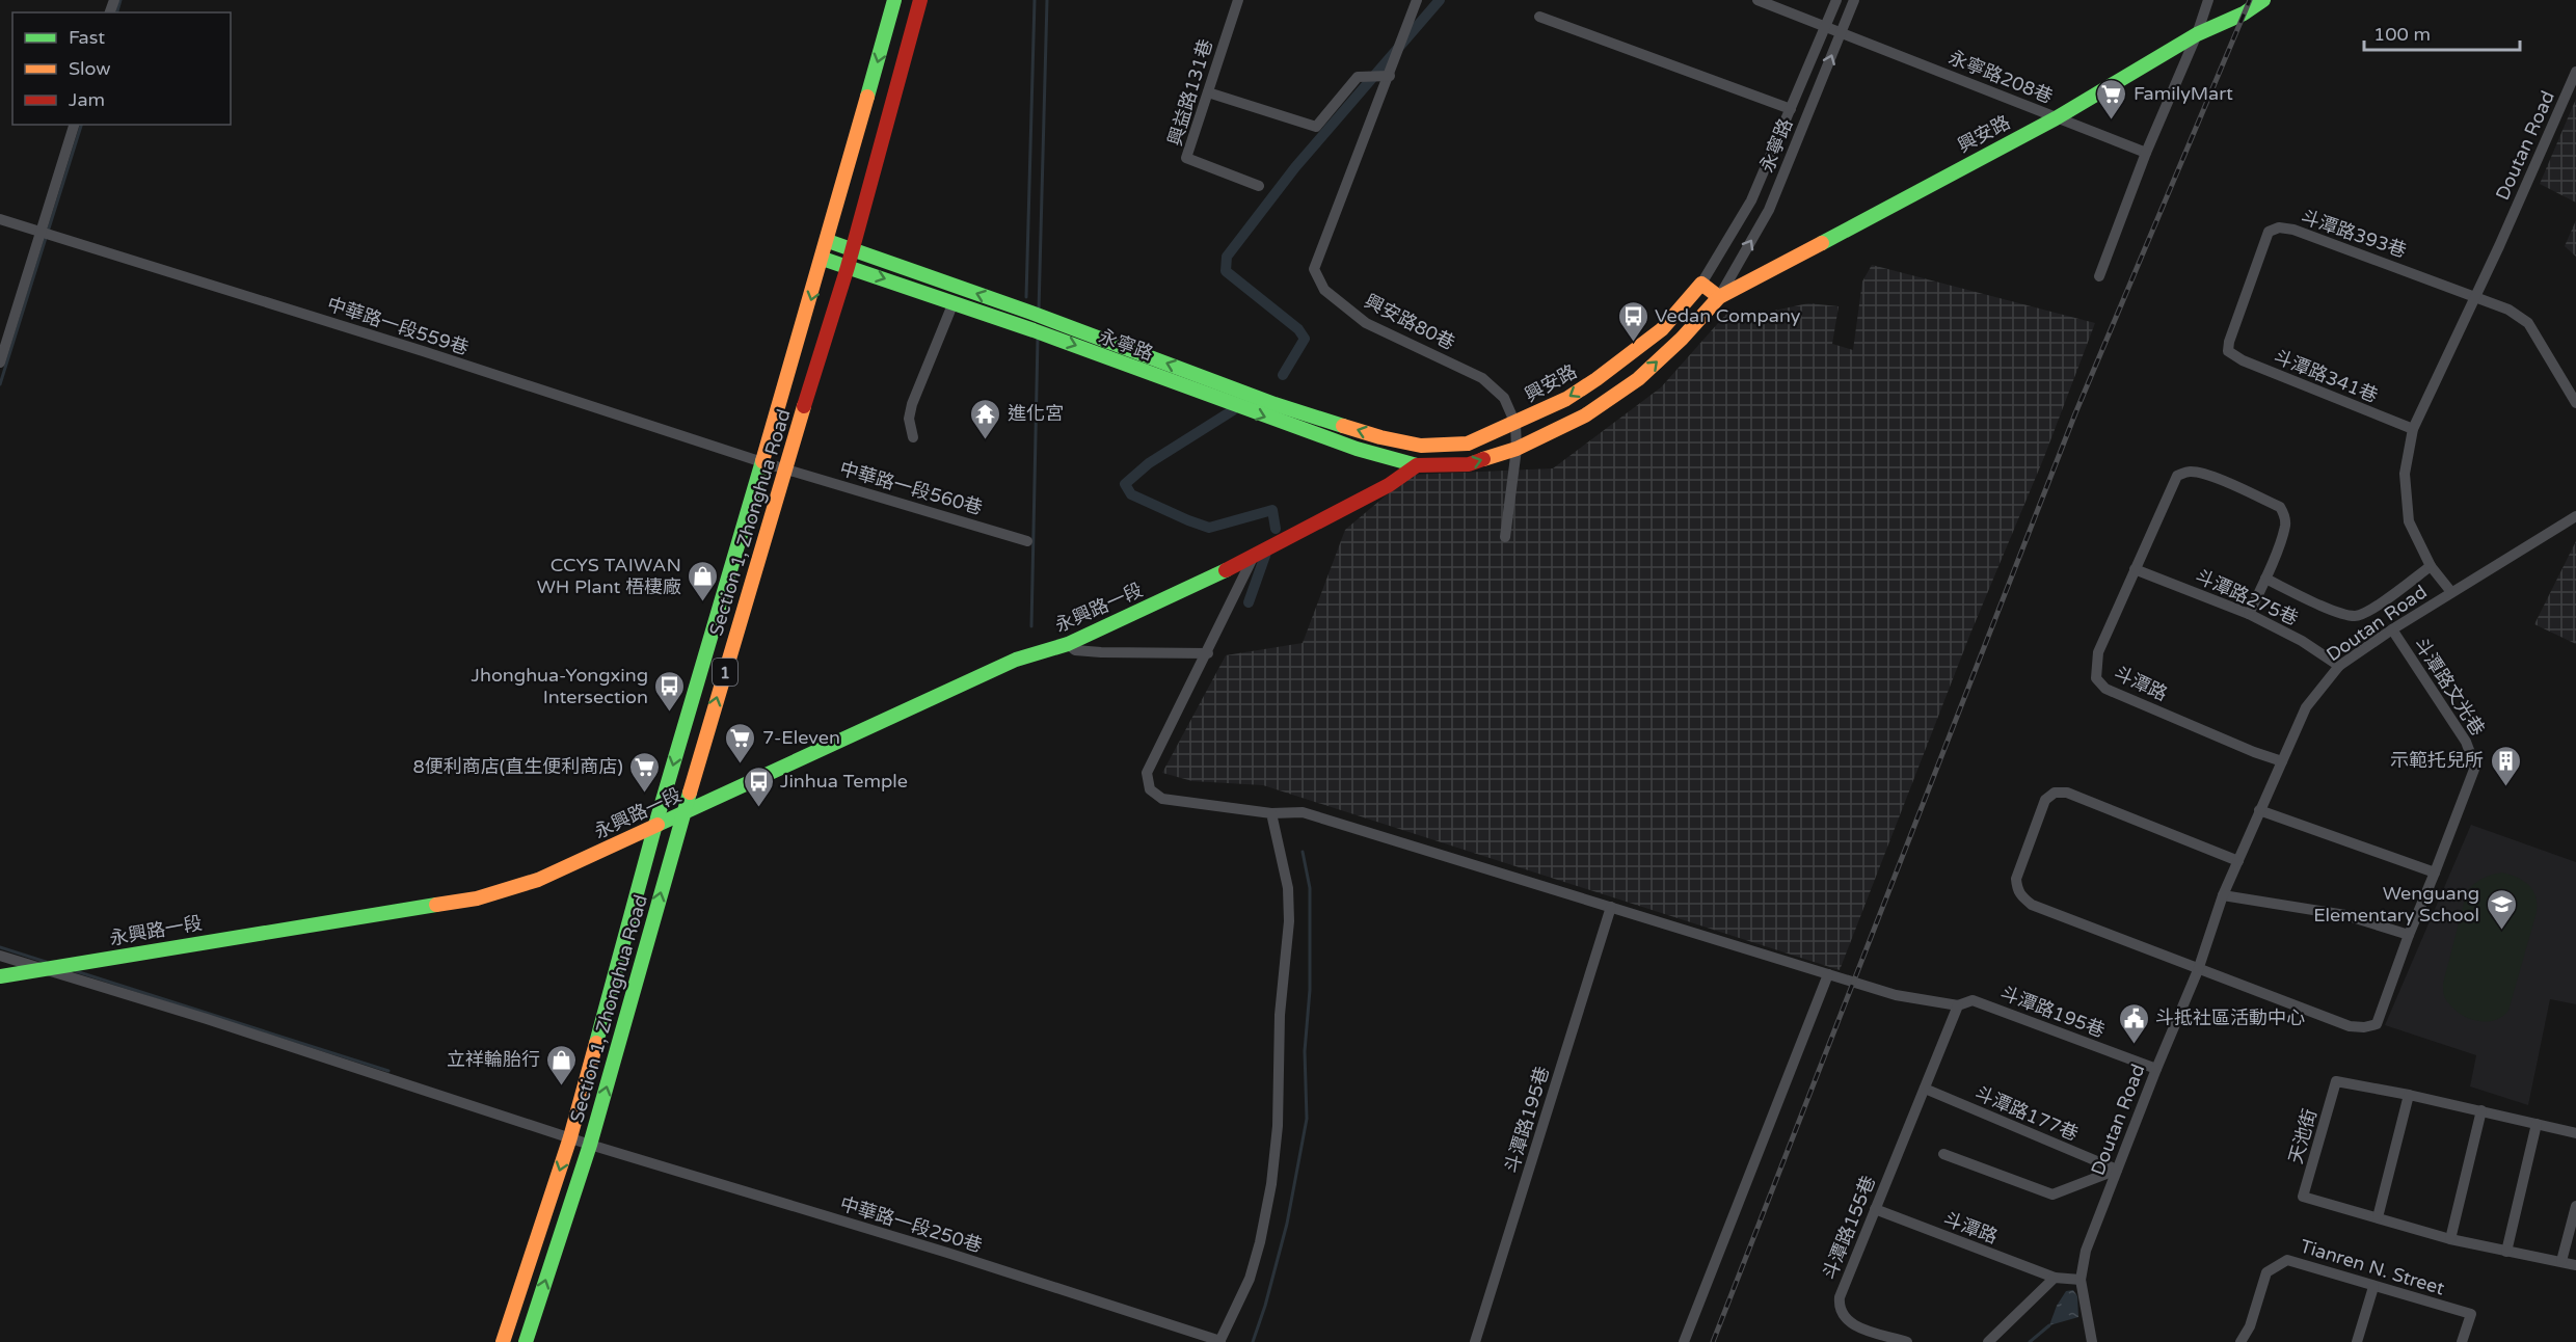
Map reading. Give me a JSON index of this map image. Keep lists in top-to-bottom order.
{
  "streets": {
    "street": [
      "永寧路208巷",
      "興益路131巷",
      "興安路",
      "永寧路",
      "Doutan Road",
      "斗潭路393巷",
      "興安路80巷",
      "中華路一段559巷",
      "斗潭路341巷",
      "中華路一段560巷",
      "Section 1, Zhonghua Road",
      "斗潭路275巷",
      "永興路一段",
      "1",
      "斗潭路",
      "斗潭路文光巷",
      "斗潭路195巷",
      "斗潭路177巷",
      "天池街",
      "中華路一段250巷",
      "斗潭路155巷",
      "Tianren N. Street"
    ]
  },
  "crossings": [
    ["永寧路208巷", "興安路"],
    ["永寧路208巷", "永寧路"],
    ["興安路", "永寧路"],
    ["興安路", "興安路80巷"],
    ["永寧路", "Section 1, Zhonghua Road"],
    ["Doutan Road", "斗潭路393巷"],
    ["Doutan Road", "斗潭路341巷"],
    ["Doutan Road", "斗潭路275巷"],
    ["Doutan Road", "斗潭路"],
    ["Doutan Road", "斗潭路文光巷"],
    ["Doutan Road", "斗潭路195巷"],
    ["Doutan Road", "斗潭路177巷"],
    ["斗潭路393巷", "斗潭路341巷"],
    ["中華路一段559巷", "中華路一段560巷"],
    ["中華路一段559巷", "Section 1, Zhonghua Road"],
    ["中華路一段560巷", "Section 1, Zhonghua Road"],
    ["Section 1, Zhonghua Road", "永興路一段"],
    ["Section 1, Zhonghua Road", "中華路一段250巷"],
    ["斗潭路275巷", "斗潭路"],
    ["永興路一段", "中華路一段250巷"],
    ["斗潭路", "斗潭路155巷"],
    ["斗潭路195巷", "斗潭路155巷"],
    ["斗潭路177巷", "斗潭路155巷"]
  ],
  "places": {
    "supermarket": ["FamilyMart", "7-Eleven", "8便利商店(直生便利商店)"],
    "bus stop": ["Vedan Company", "Jhonghua-Yongxing Intersection", "Jinhua Temple"],
    "temple": ["進化宮"],
    "shop": ["CCYS TAIWAN WH Plant 梧棲廠", "立祥輪胎行"],
    "building": ["示範托兒所"],
    "school or university": ["Wenguang Elementary School"],
    "public building": ["斗抵社區活動中心"]
  },
  "legend": ["Fast", "Slow", "Jam"],
  "scale_bar": "100 m"
}
